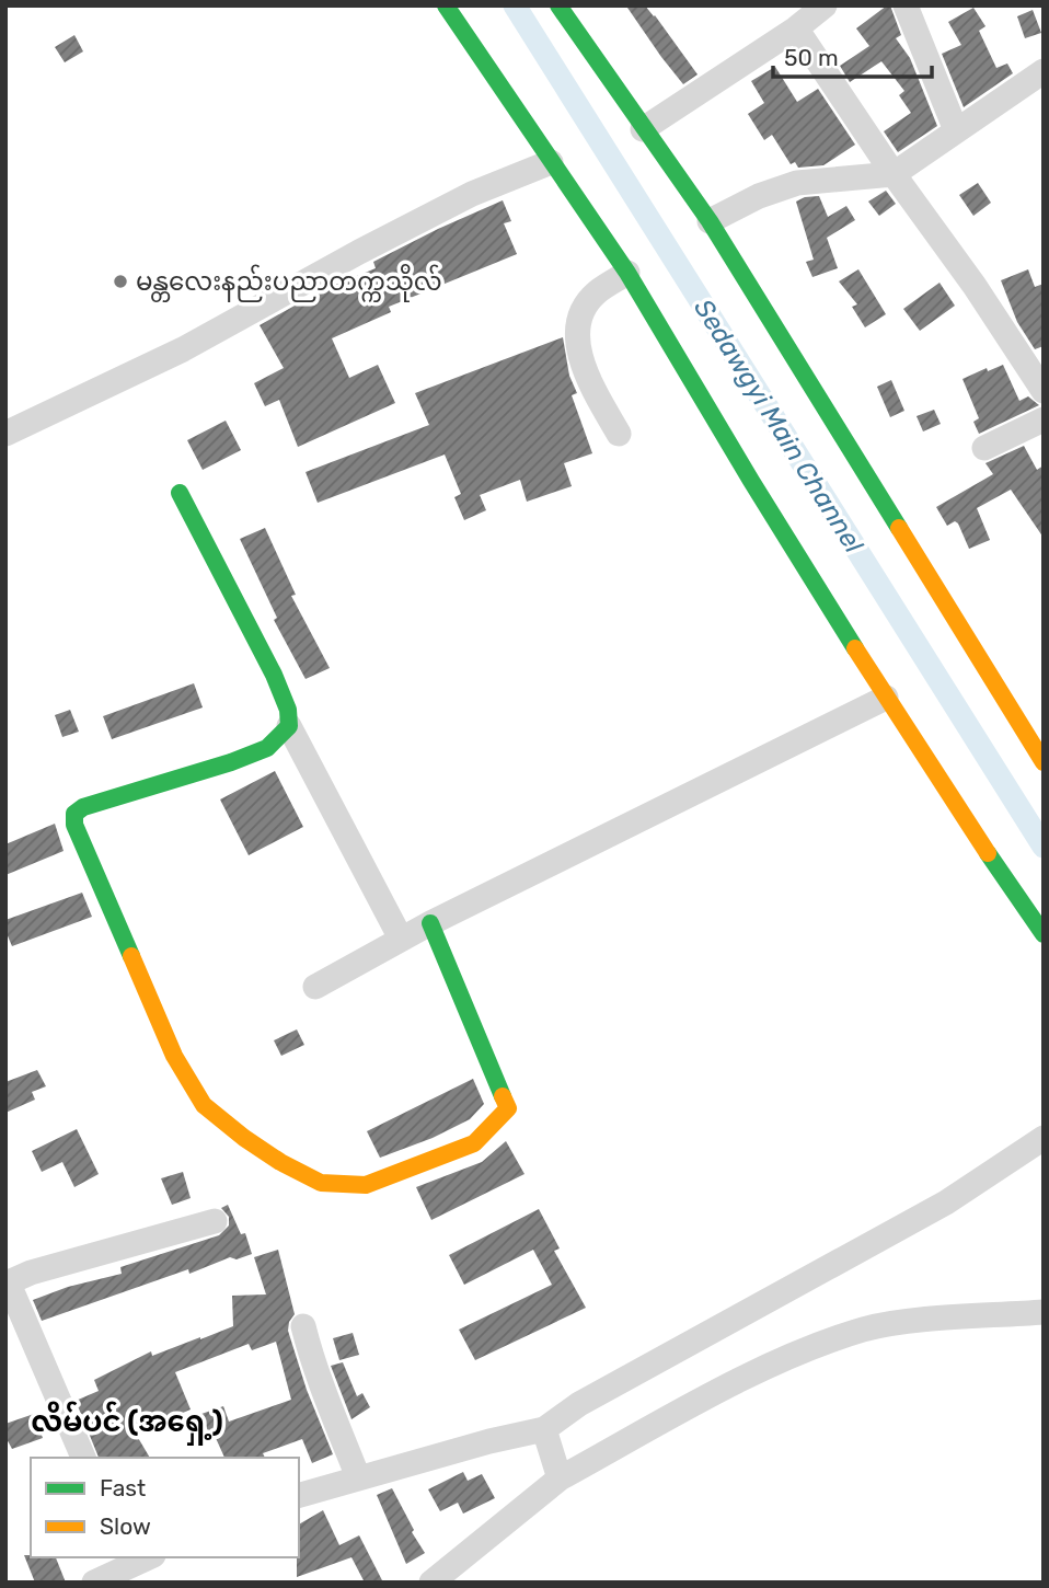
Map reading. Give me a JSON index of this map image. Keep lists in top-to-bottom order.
{
  "districts": ["လိမ်ပင် (အရှေ့)"],
  "water": ["Sedawgyi Main Channel"],
  "places": ["မန္တလေးနည်းပညာတက္ကသိုလ်"],
  "legend": ["Fast", "Slow"],
  "scale_bar": "50 m"
}
